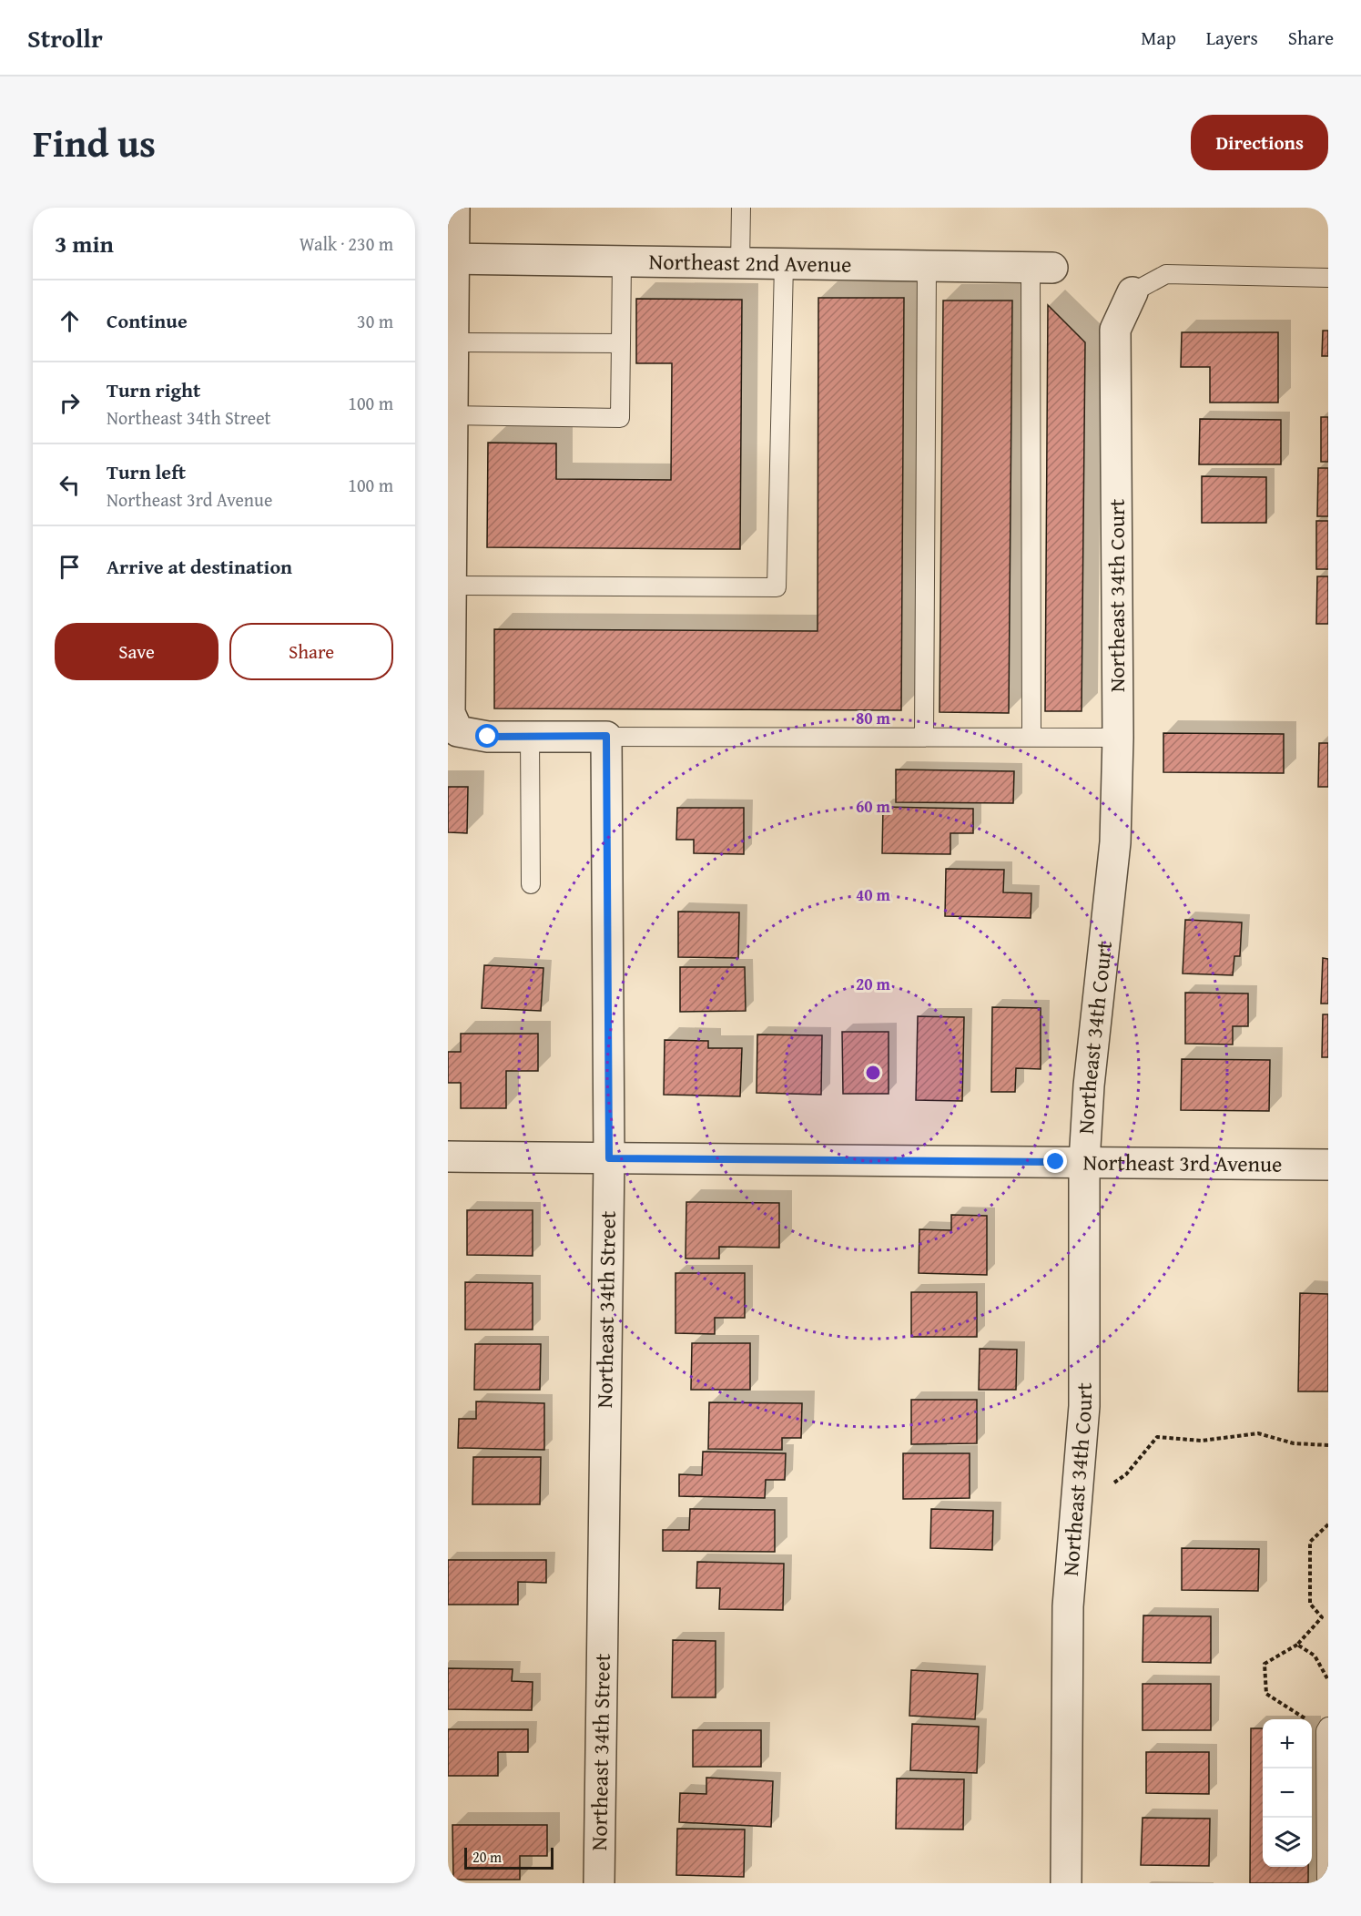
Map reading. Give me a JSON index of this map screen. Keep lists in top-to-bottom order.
{
  "streets": {
    "street": [
      "Northeast 2nd Avenue",
      "Northeast 34th Court",
      "Northeast 3rd Avenue",
      "Northeast 34th Street"
    ]
  },
  "crossings": [
    ["Northeast 34th Court", "Northeast 3rd Avenue"],
    ["Northeast 3rd Avenue", "Northeast 34th Street"]
  ],
  "scale_bar": "20 m",
  "page": {
    "header": "Strollr",
    "nav": ["Map", "Layers", "Share"],
    "title": "Find us",
    "buttons": [
      "Directions",
      ["Save", "Share"]
    ],
    "heading": ["3 min", "Walk · 230 m"],
    "list": [
      ["Continue", "30 m"],
      ["Turn right", "Northeast 34th Street", "100 m"],
      ["Turn left", "Northeast 3rd Avenue", "100 m"],
      "Arrive at destination"
    ],
    "map_buttons": ["+", "−"],
    "scale": "20 m"
  },
  "rings": [
    "80 m",
    "60 m",
    "40 m",
    "20 m"
  ]
}
